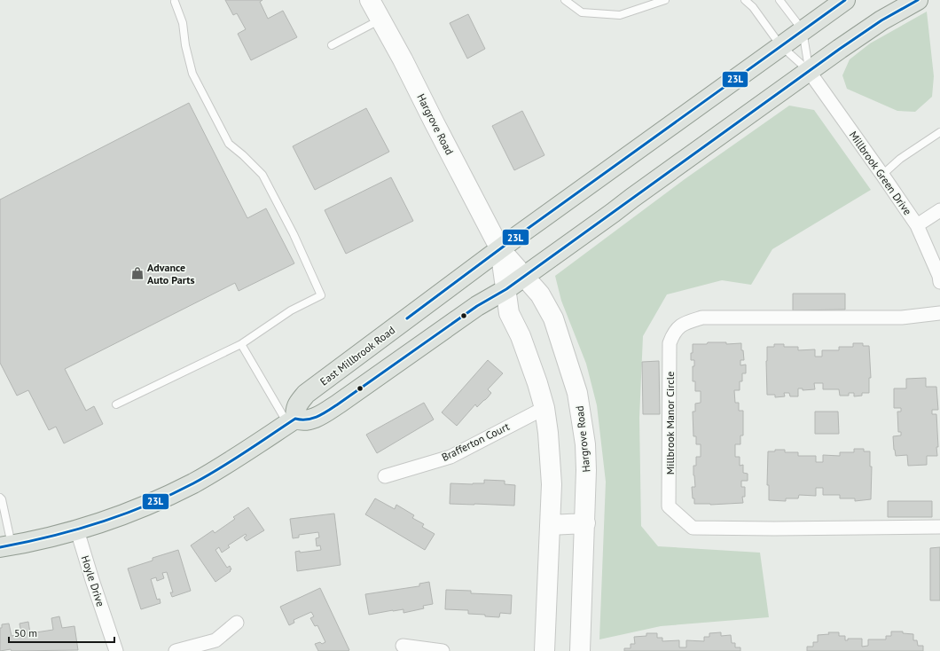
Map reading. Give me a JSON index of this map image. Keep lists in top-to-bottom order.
{
  "streets": {
    "main road": ["East Millbrook Road"],
    "street": [
      "Hargrove Road",
      "Millbrook Green Drive",
      "Millbrook Manor Circle",
      "Brafferton Court",
      "Hoyle Drive"
    ]
  },
  "crossings": [
    ["Hargrove Road", "East Millbrook Road"],
    ["Hargrove Road", "Brafferton Court"]
  ],
  "places": {
    "shop": ["Advance Auto Parts"]
  },
  "lines": ["transit line 23L"],
  "scale_bar": "50 m"
}
